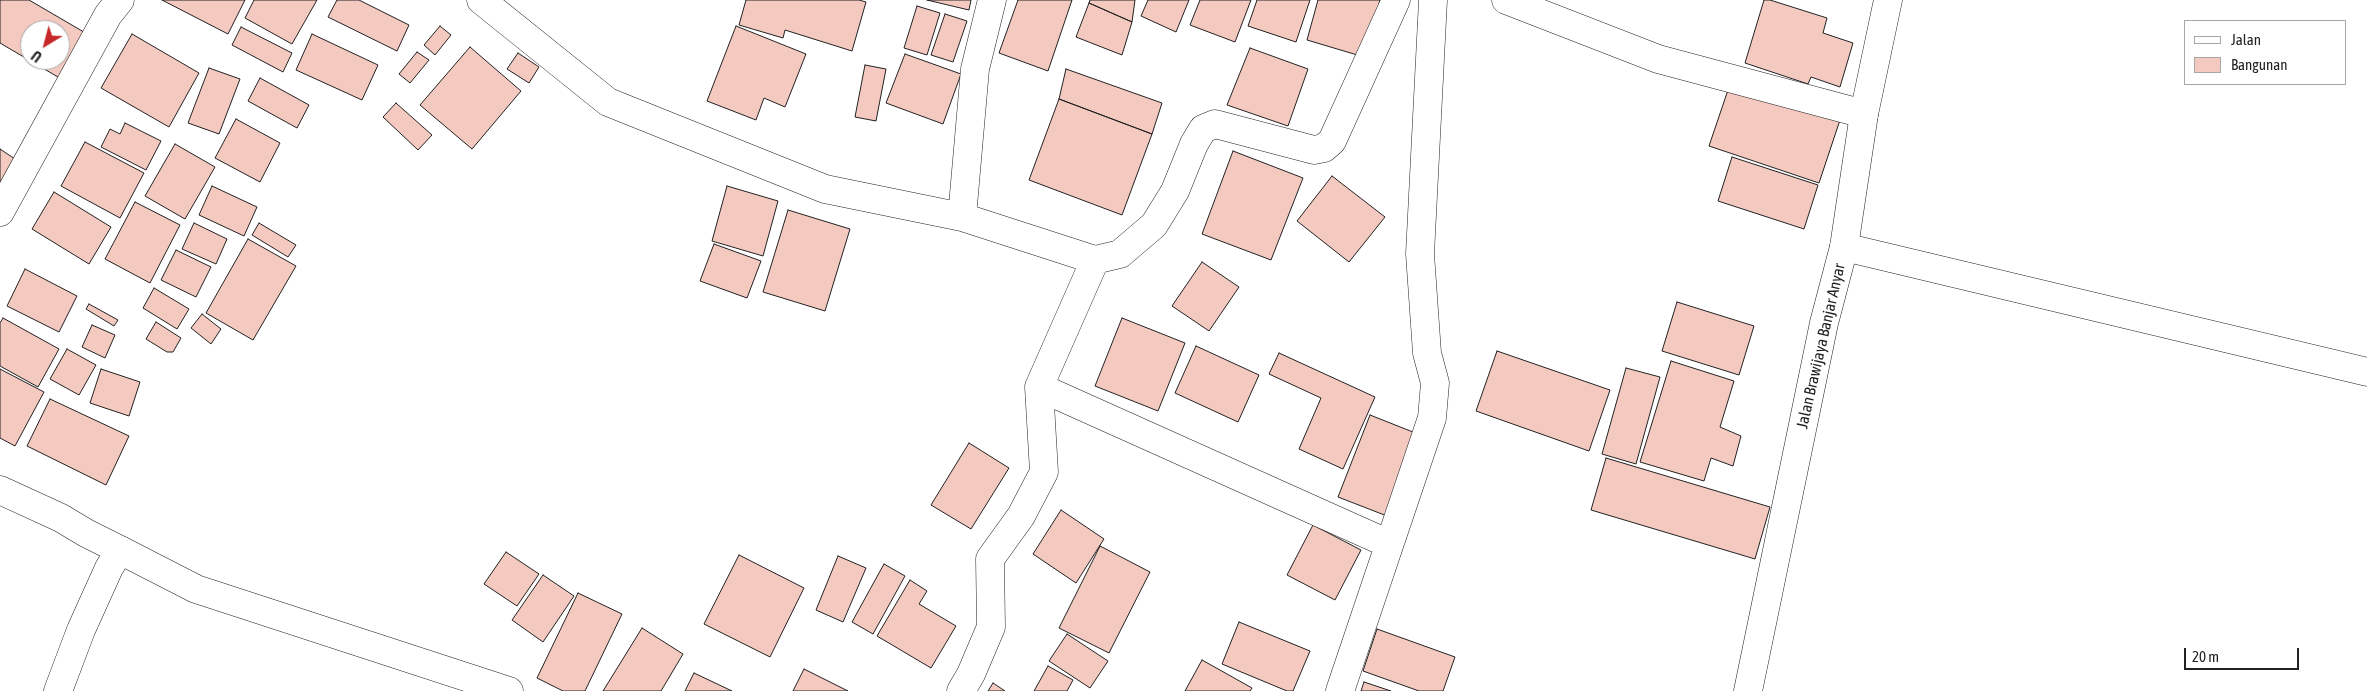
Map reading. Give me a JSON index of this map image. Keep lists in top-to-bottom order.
{
  "streets": {
    "street": ["Jalan Brawijaya Banjar Anyar"]
  },
  "legend": ["Jalan", "Bangunan"],
  "scale_bar": "20 m",
  "north": "bottom left"
}
